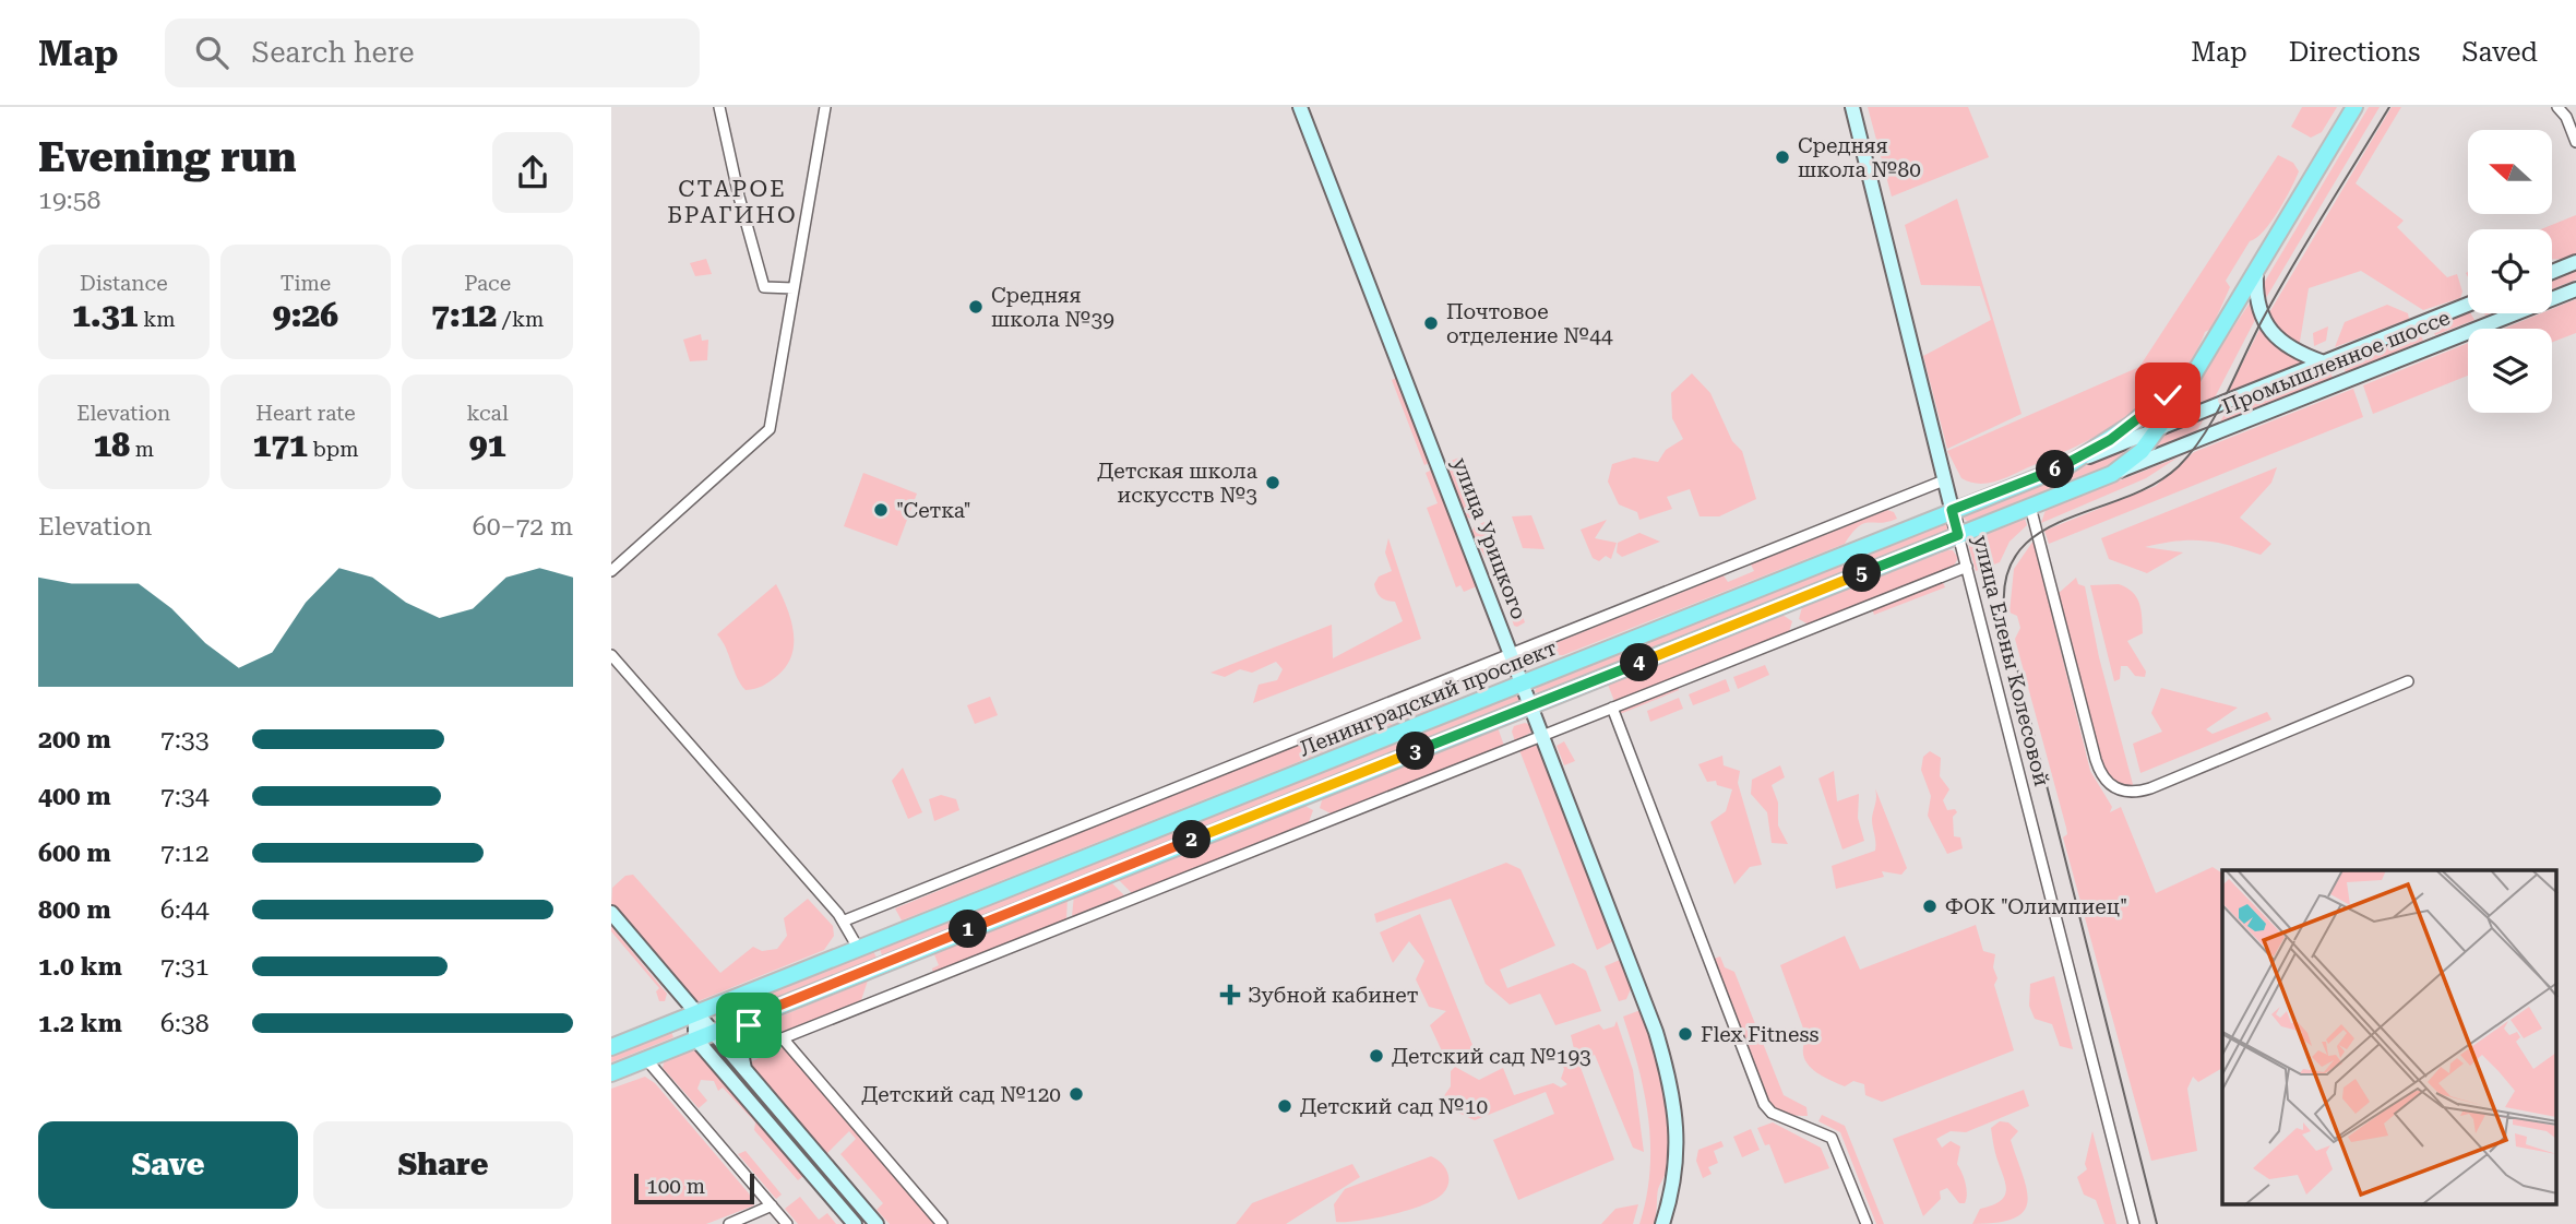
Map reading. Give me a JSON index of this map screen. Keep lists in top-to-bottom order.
{
  "streets": {
    "main road": [
      "Промышленное шоссе",
      "улица Урицкого",
      "улица Елены Колесовой",
      "Ленинградский проспект"
    ]
  },
  "crossings": [
    ["Промышленное шоссе", "Ленинградский проспект"],
    ["улица Урицкого", "Ленинградский проспект"],
    ["улица Елены Колесовой", "Ленинградский проспект"]
  ],
  "districts": ["СТАРОЕ БРАГИНО"],
  "places": {
    "other": [
      "Средняя школа №80",
      "Средняя школа №39",
      "Почтовое отделение №44",
      "Детская школа искусств №3",
      "\"Сетка\"",
      "ФОК \"Олимпиец\"",
      "Flex Fitness",
      "Детский сад №193",
      "Детский сад №120",
      "Детский сад №10"
    ],
    "health": ["Зубной кабинет"]
  },
  "scale_bar": "100 m",
  "north": "left",
  "page": {
    "header": "Map",
    "search": "Search here",
    "nav": ["Map", "Directions", "Saved"],
    "heading": ["Evening run", "19:58"],
    "stats": [
      ["Distance", "1.31 km"],
      ["Time", "9:26"],
      ["Pace", "7:12 /km"],
      ["Elevation", "18 m"],
      ["Heart rate", "171 bpm"],
      ["kcal", "91"]
    ],
    "pins": [
      "6",
      "5",
      "4",
      "3",
      "2",
      "1"
    ],
    "chart": ["Elevation", "60–72 m"],
    "list": [
      {
        "name": "200 m",
        "note": "7:33"
      },
      {
        "name": "400 m",
        "note": "7:34"
      },
      {
        "name": "600 m",
        "note": "7:12"
      },
      {
        "name": "800 m",
        "note": "6:44"
      },
      {
        "name": "1.0 km",
        "note": "7:31"
      },
      {
        "name": "1.2 km",
        "note": "6:38"
      }
    ],
    "buttons": ["Save", "Share"],
    "scale": "100 m"
  }
}
